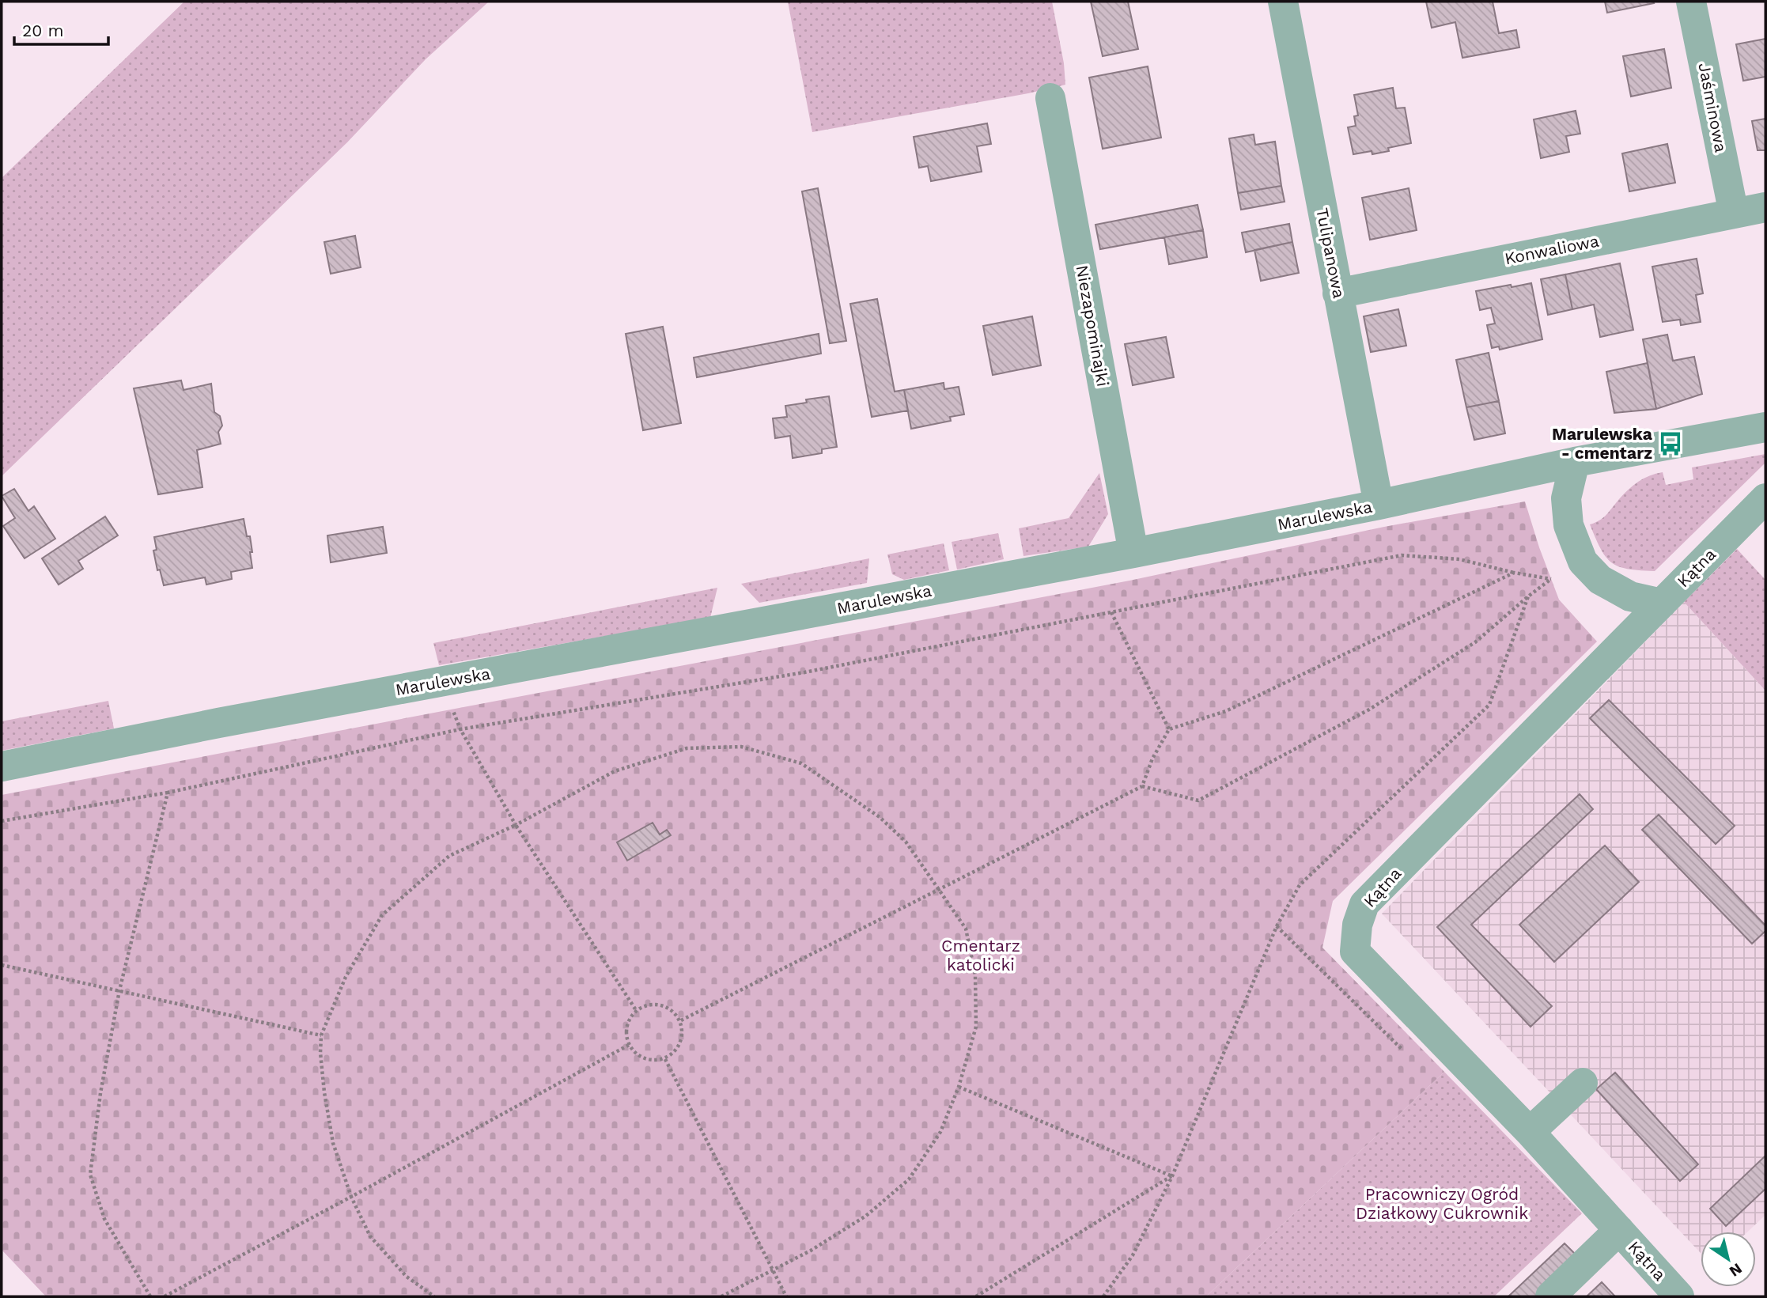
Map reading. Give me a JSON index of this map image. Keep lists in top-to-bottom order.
{
  "streets": {
    "street": [
      "Jaśminowa",
      "Konwaliowa",
      "Tulipanowa",
      "Niezapominajki",
      "Marulewska",
      "Kątna"
    ]
  },
  "crossings": [
    ["Jaśminowa", "Konwaliowa"],
    ["Konwaliowa", "Tulipanowa"],
    ["Tulipanowa", "Marulewska"],
    ["Niezapominajki", "Marulewska"]
  ],
  "parks": ["Cmentarz katolicki", "Pracowniczy Ogród Działkowy Cukrownik"],
  "places": {
    "bus stop": ["Marulewska - cmentarz"]
  },
  "scale_bar": "20 m",
  "north": "bottom right"
}
